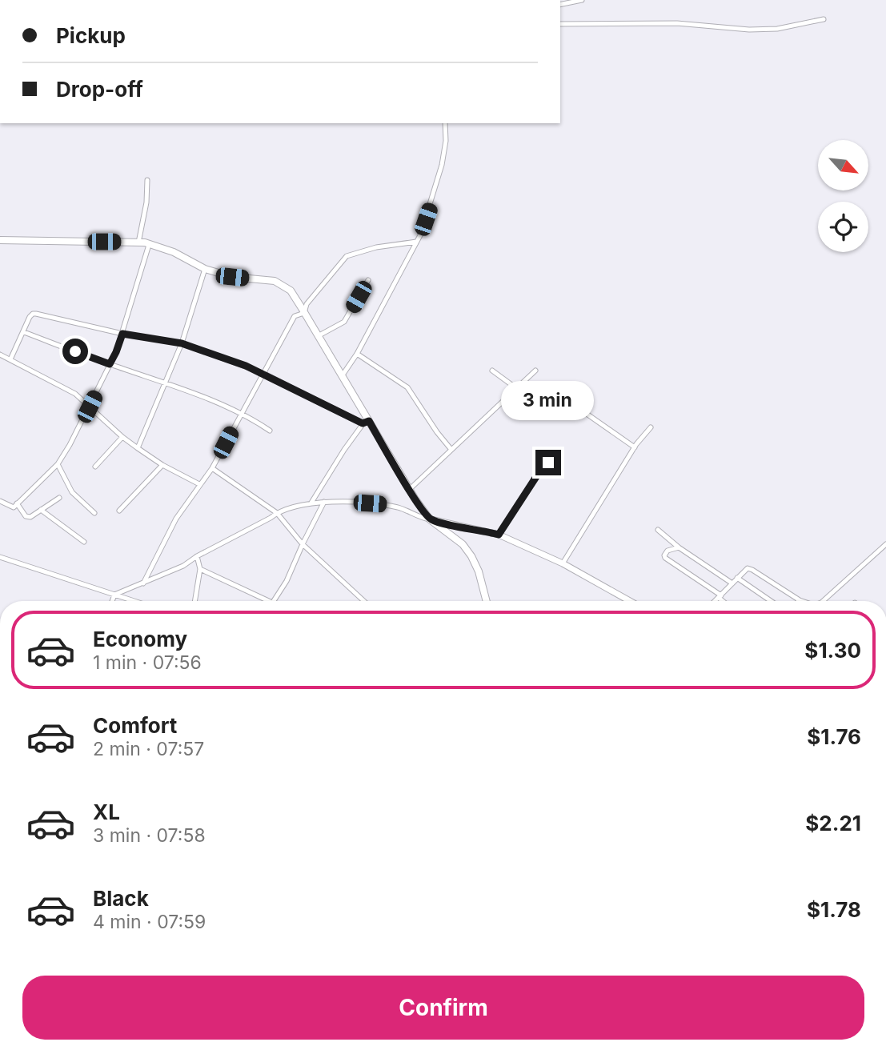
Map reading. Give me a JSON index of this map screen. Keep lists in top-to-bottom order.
{
  "north": "bottom right",
  "page": {
    "banner": ["Pickup", "Drop-off"],
    "bubble": "3 min",
    "list": [
      {
        "name": "Economy",
        "note": "1 min · 07:56",
        "value": "$1.30"
      },
      {
        "name": "Comfort",
        "note": "2 min · 07:57",
        "value": "$1.76"
      },
      {
        "name": "XL",
        "note": "3 min · 07:58",
        "value": "$2.21"
      },
      {
        "name": "Black",
        "note": "4 min · 07:59",
        "value": "$1.78"
      }
    ],
    "buttons": "Confirm"
  }
}
